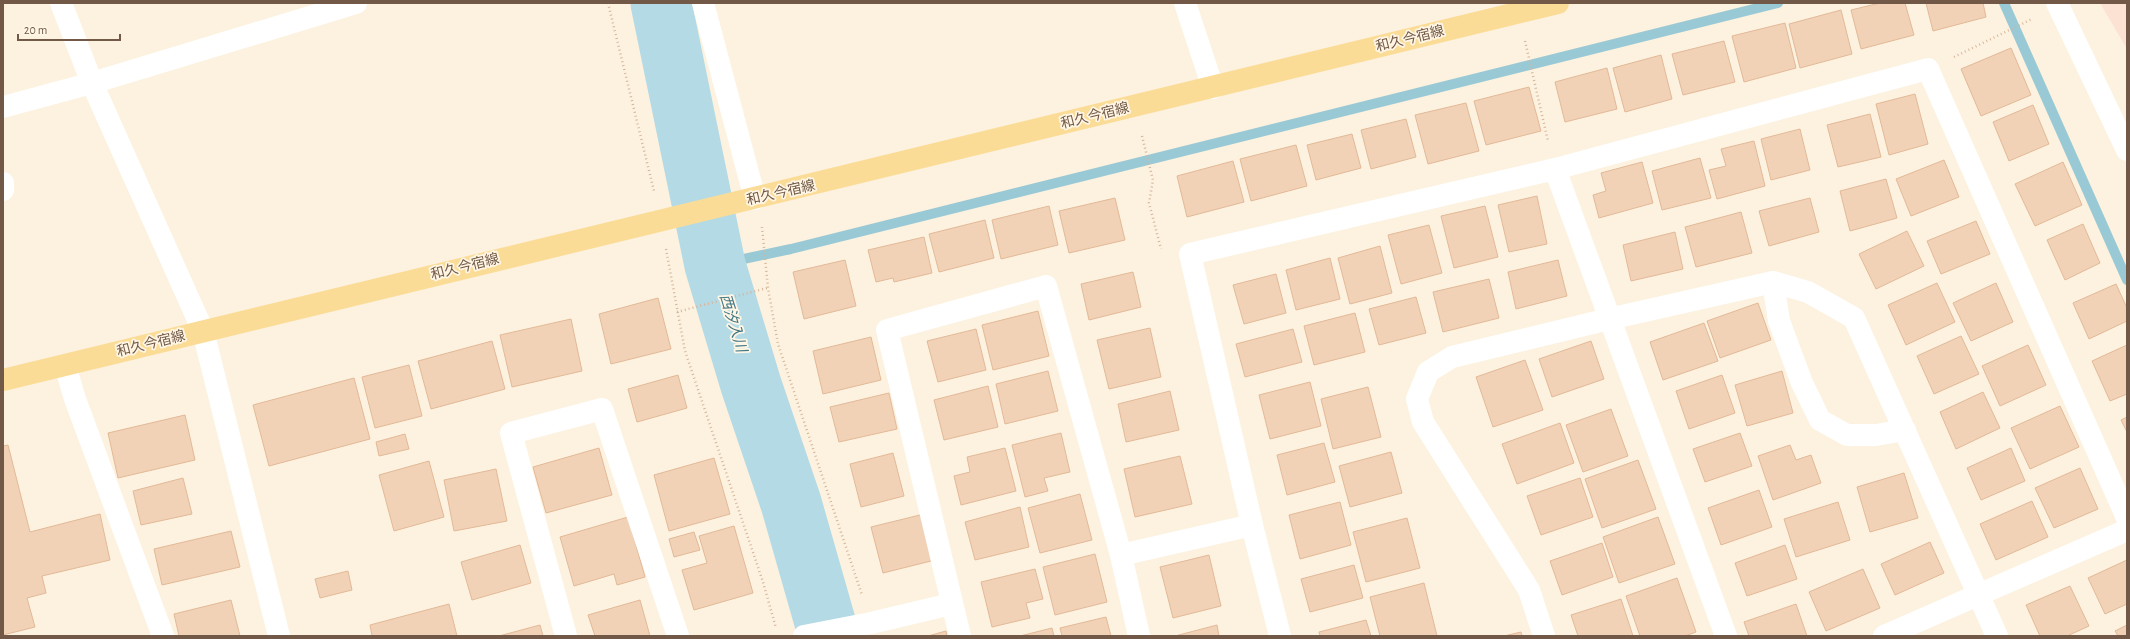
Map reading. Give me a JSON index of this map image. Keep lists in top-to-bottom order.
{
  "streets": {
    "main road": ["和久今宿線"]
  },
  "water": ["西汐入川"],
  "scale_bar": "20 m"
}
